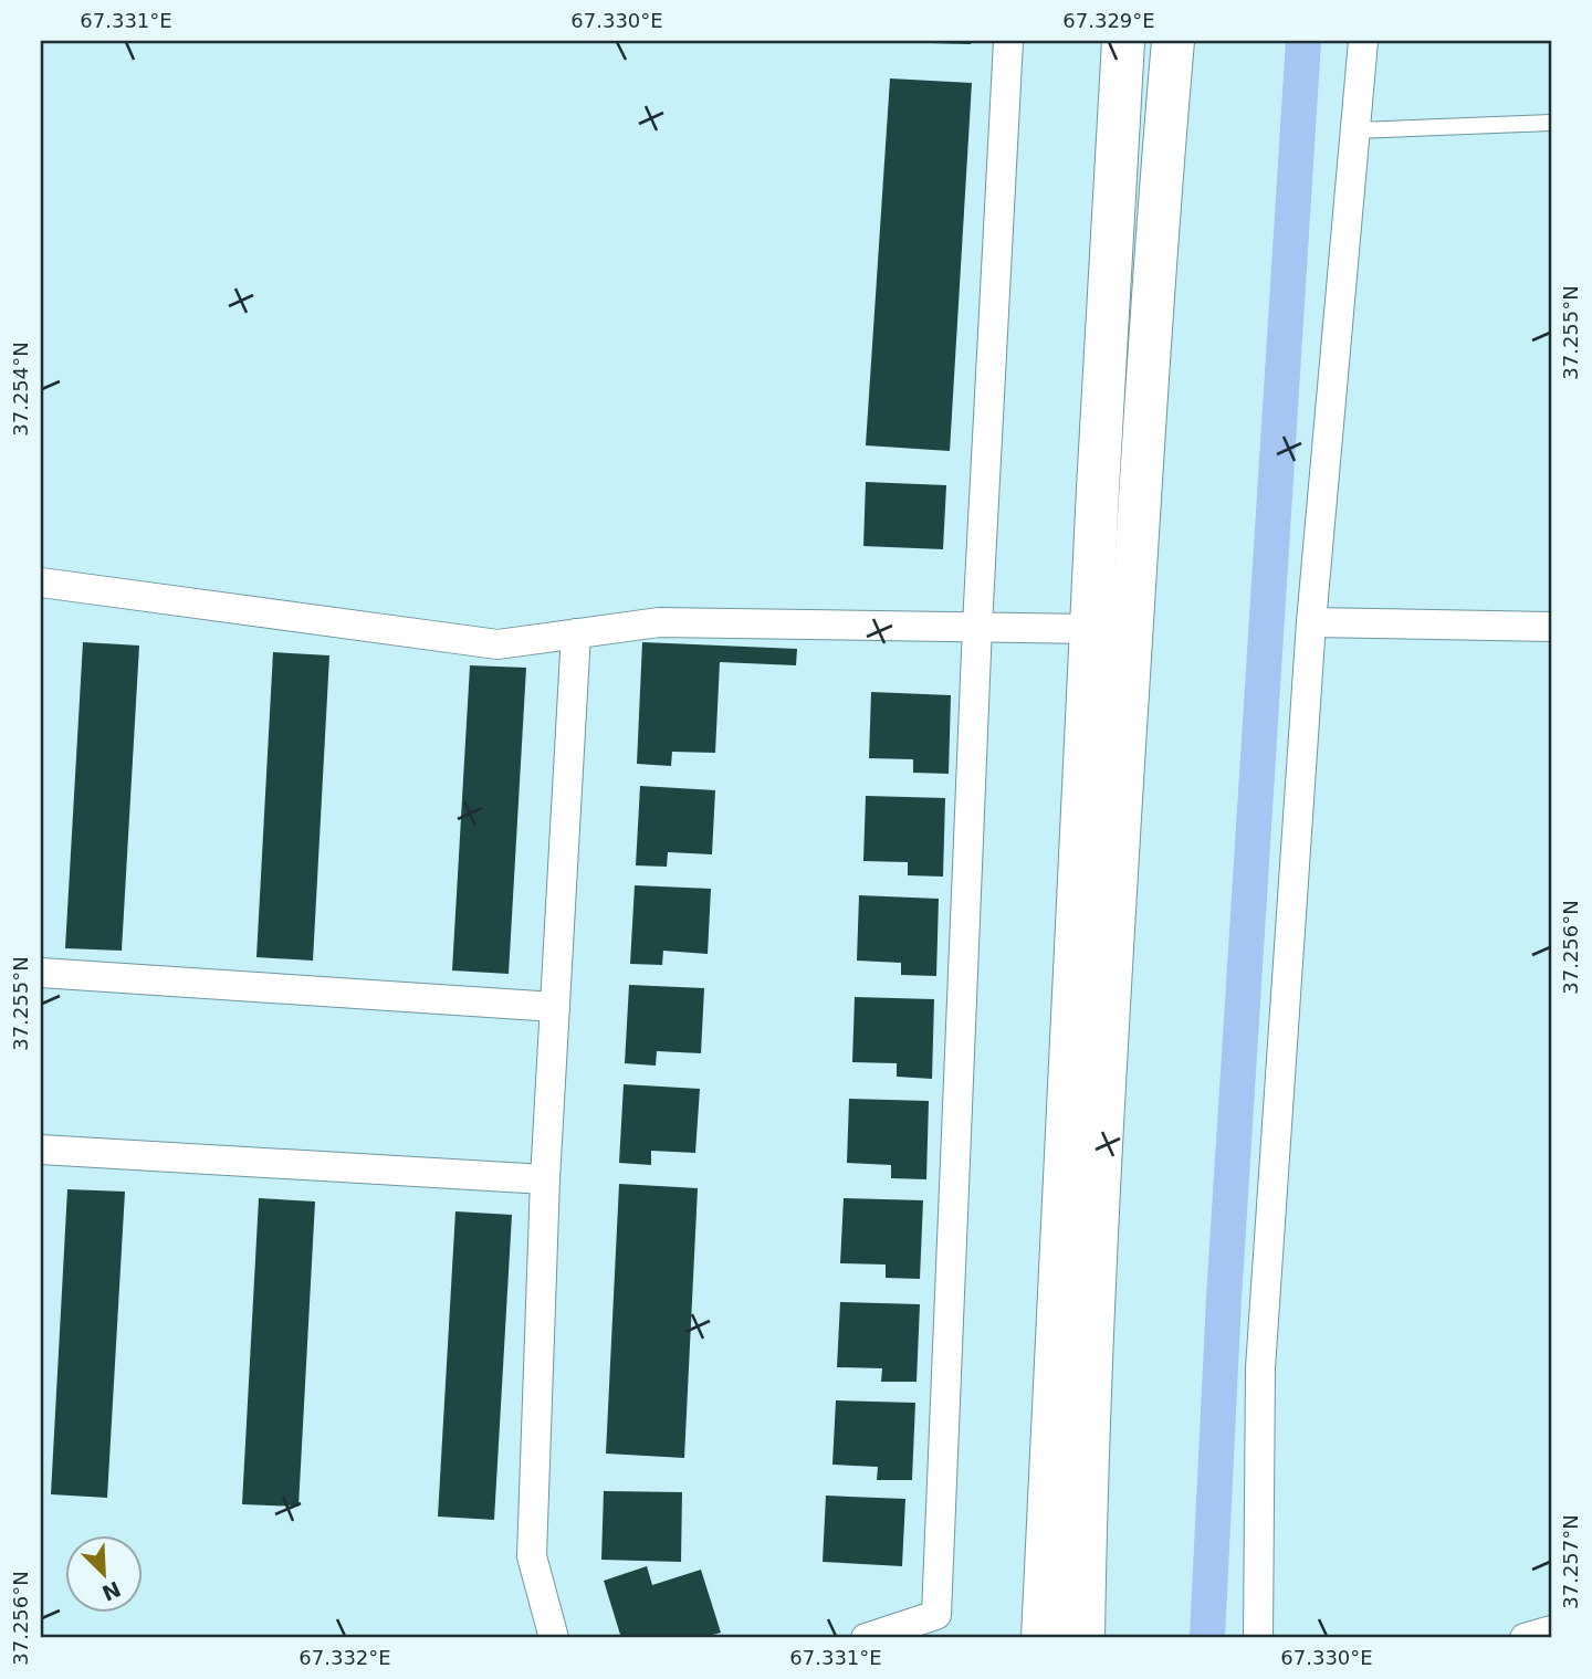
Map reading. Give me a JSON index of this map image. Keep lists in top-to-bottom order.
{
  "north": "bottom right",
  "coordinates": [
    "67.331°E",
    "67.330°E",
    "67.329°E",
    "37.255°N",
    "37.254°N",
    "37.256°N",
    "37.257°N",
    "67.332°E"
  ]
}
